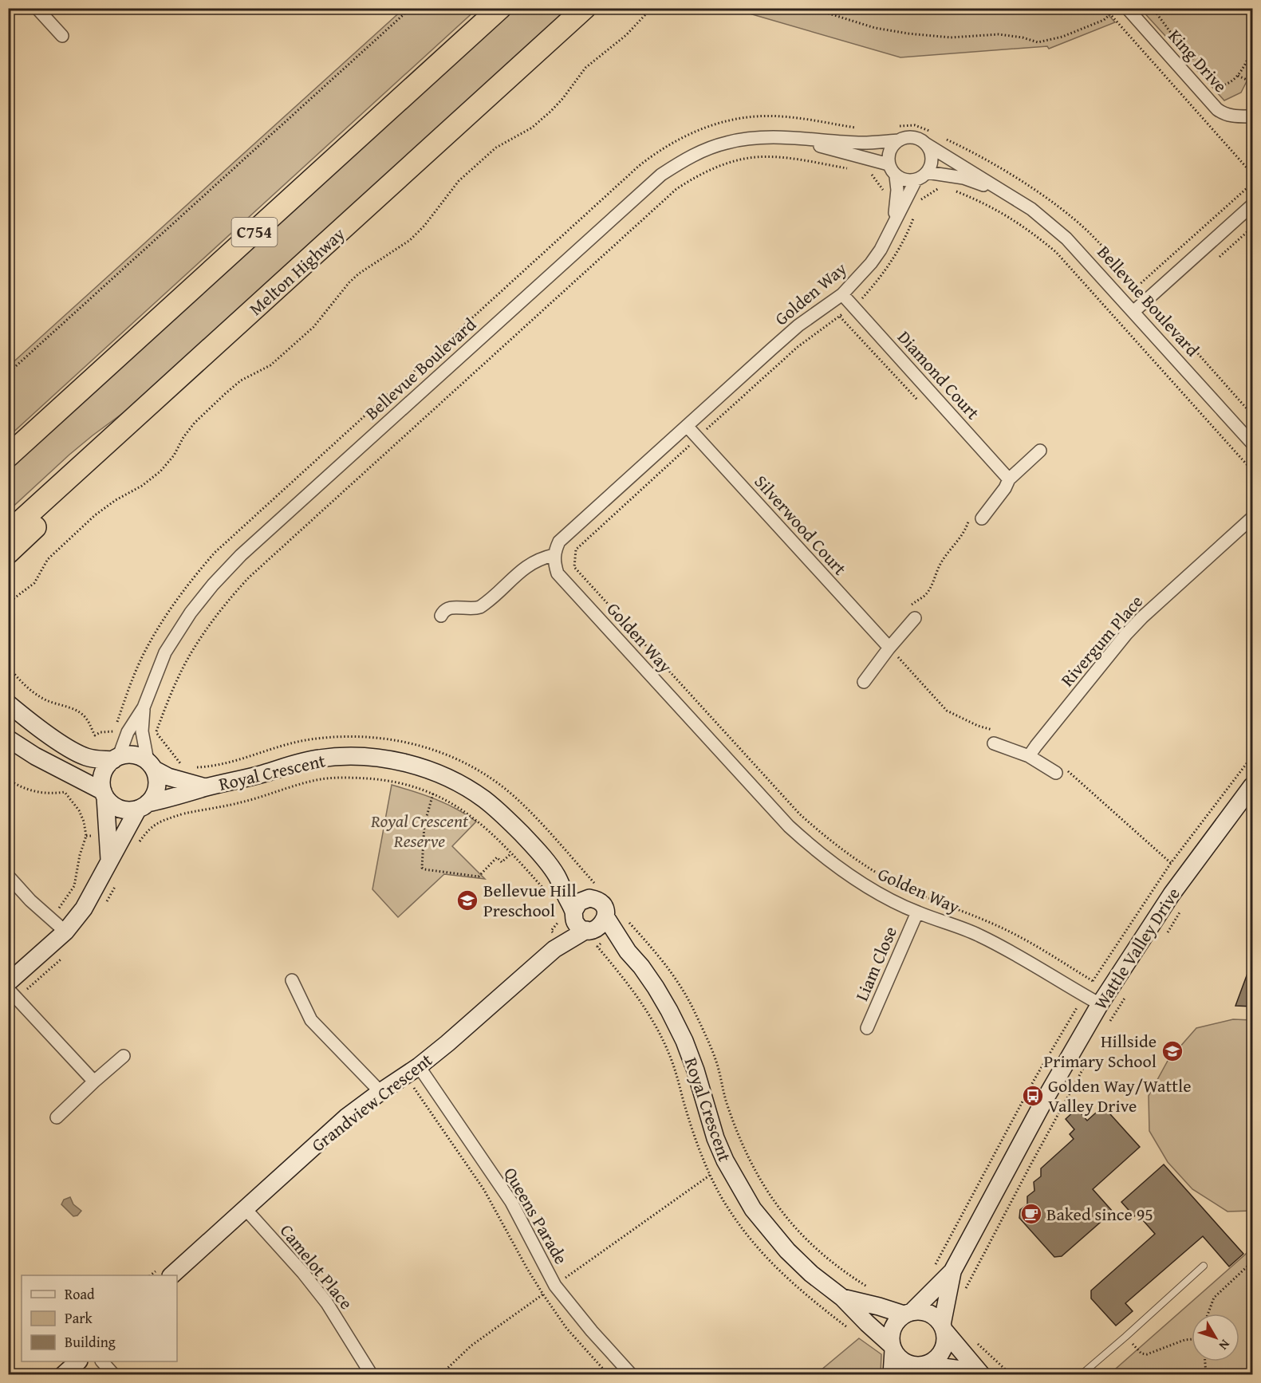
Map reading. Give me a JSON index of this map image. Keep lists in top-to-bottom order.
{
  "streets": {
    "highway": ["C754", "Melton Highway"],
    "street": [
      "King Drive",
      "Golden Way",
      "Bellevue Boulevard",
      "Diamond Court",
      "Silverwood Court",
      "Rivergum Place",
      "Royal Crescent",
      "Wattle Valley Drive",
      "Liam Close",
      "Grandview Crescent",
      "Queens Parade",
      "Camelot Place"
    ]
  },
  "crossings": [
    ["Golden Way", "Bellevue Boulevard"],
    ["Golden Way", "Diamond Court"],
    ["Golden Way", "Silverwood Court"],
    ["Golden Way", "Wattle Valley Drive"],
    ["Golden Way", "Liam Close"],
    ["Bellevue Boulevard", "Royal Crescent"],
    ["Royal Crescent", "Wattle Valley Drive"],
    ["Royal Crescent", "Grandview Crescent"],
    ["Grandview Crescent", "Queens Parade"],
    ["Grandview Crescent", "Camelot Place"]
  ],
  "parks": ["Royal Crescent Reserve"],
  "places": {
    "school or university": ["Bellevue Hill Preschool", "Hillside Primary School"],
    "bus stop": ["Golden Way/Wattle Valley Drive"],
    "cafe": ["Baked since 95"]
  },
  "legend": ["Road", "Park", "Building"],
  "north": "bottom right"
}
